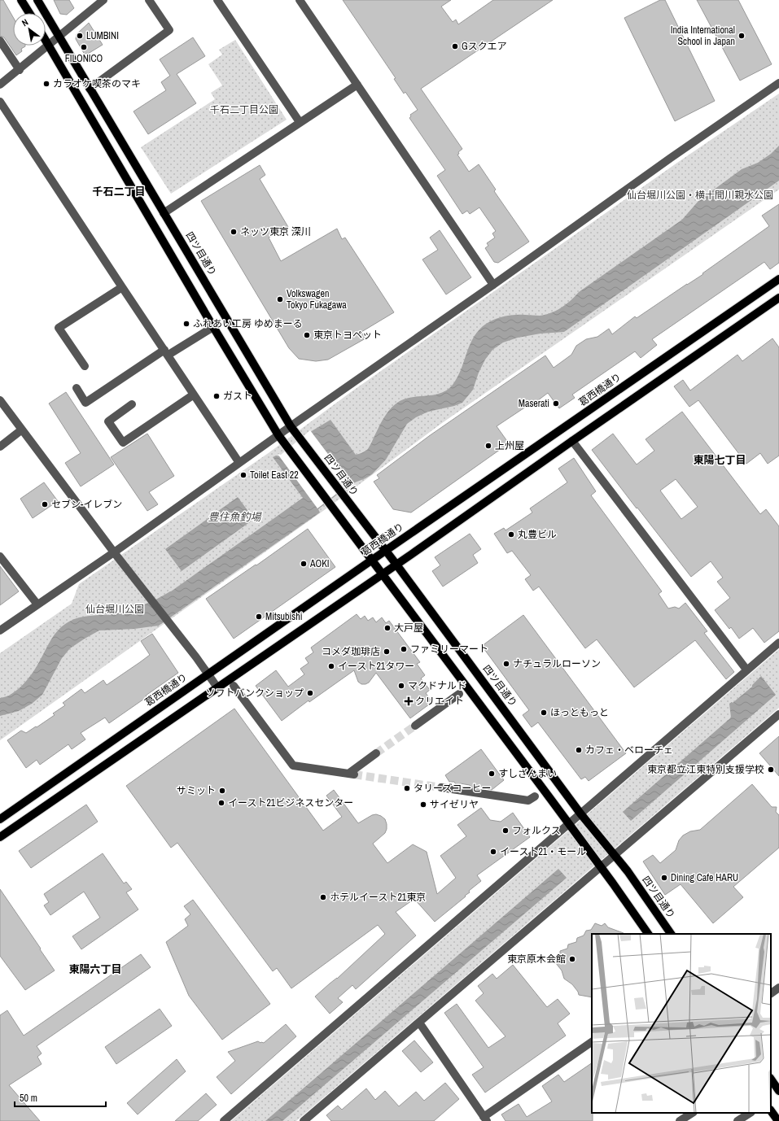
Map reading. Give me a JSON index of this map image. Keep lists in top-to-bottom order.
{
  "streets": {
    "main road": ["四ツ目通り", "葛西橋通り"]
  },
  "crossings": [
    ["四ツ目通り", "葛西橋通り"]
  ],
  "districts": ["千石二丁目", "東陽七丁目", "東陽六丁目"],
  "water": ["豊住魚釣場"],
  "parks": ["千石二丁目公園", "仙台堀川公園・横十間川親水公園", "仙台堀川公園"],
  "places": {
    "other": [
      "LUMBINI",
      "India International School in Japan",
      "Gスクエア",
      "FILONICO",
      "カラオケ喫茶のマキ",
      "ネッツ東京 深川",
      "Volkswagen Tokyo Fukagawa",
      "ふれあい工房 ゆめまーる",
      "東京トヨペット",
      "ガスト",
      "Maserati",
      "上州屋",
      "Toilet East 22",
      "セブン-イレブン",
      "丸豊ビル",
      "AOKI",
      "Mitsubishi",
      "大戸屋",
      "ファミリーマート",
      "コメダ珈琲店",
      "ナチュラルローソン",
      "イースト21タワー",
      "マクドナルド",
      "ソフトバンクショップ",
      "ほっともっと",
      "カフェ・ベローチェ",
      "東京都立江東特別支援学校",
      "すしざんまい",
      "タリーズコーヒー",
      "サミット",
      "イースト21ビジネスセンター",
      "サイゼリヤ",
      "フォルクス",
      "イース卜21・モール",
      "Dining Cafe HARU",
      "ホテルイースト21東京",
      "東京原木会館"
    ],
    "health": ["クリエイト"]
  },
  "scale_bar": "50 m",
  "north": "top left"
}
